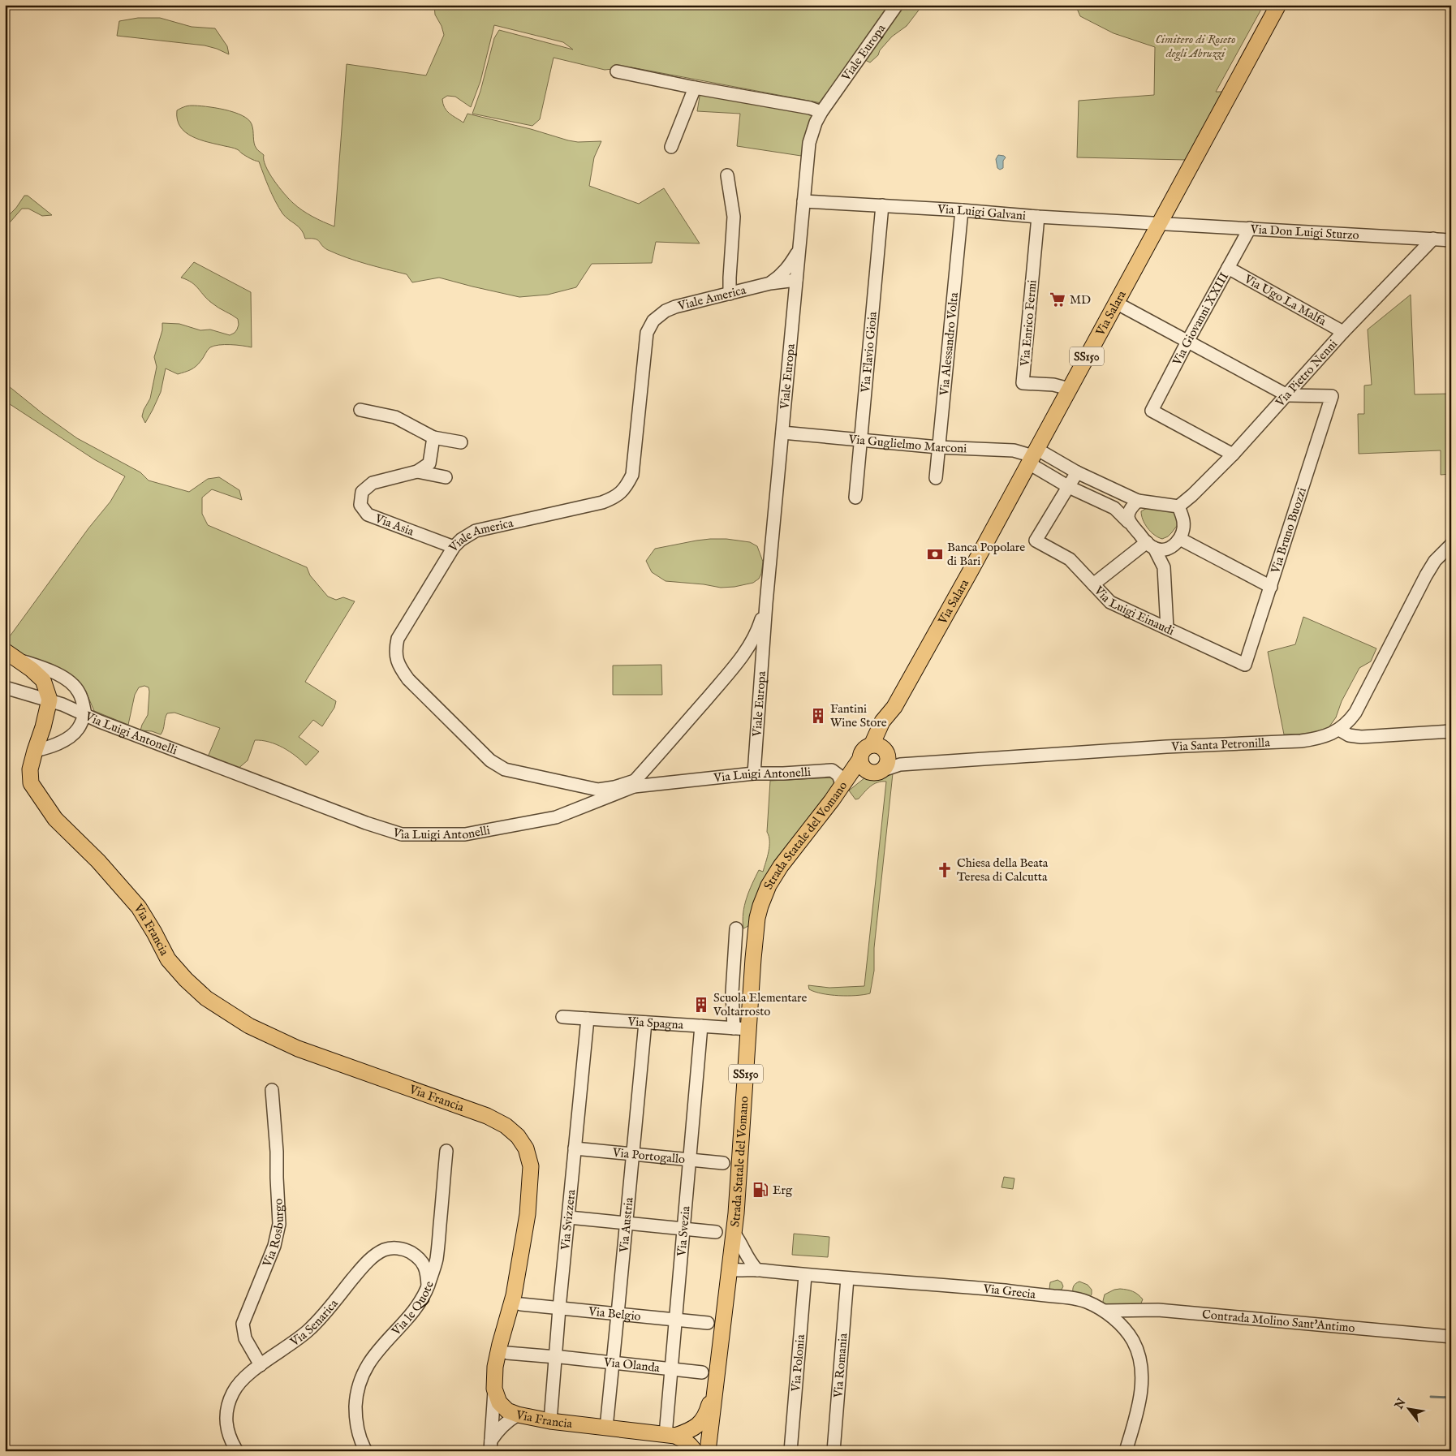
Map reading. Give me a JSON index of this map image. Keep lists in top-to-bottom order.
{
  "streets": {
    "main road": [
      "Via Salara",
      "SS150",
      "Strada Statale del Vomano",
      "Via Francia"
    ],
    "street": [
      "Viale Europa",
      "Via Luigi Galvani",
      "Via Don Luigi Sturzo",
      "Viale America",
      "Via Ugo La Malfa",
      "Via Giovanni XXIII",
      "Via Enrico Fermi",
      "Via Alessandro Volta",
      "Via Flavio Gioia",
      "Via Pietro Nenni",
      "Via Guglielmo Marconi",
      "Via Asia",
      "Via Bruno Buozzi",
      "Via Luigi Einaudi",
      "Via Luigi Antonelli",
      "Via Santa Petronilla",
      "Via Spagna",
      "Via Portogallo",
      "Via Svizzera",
      "Via Austria",
      "Via Svezia",
      "Via Rosburgo",
      "Via Grecia",
      "Via le Quote",
      "Via Belgio",
      "Via Senarica",
      "Contrada Molino Sant'Antimo",
      "Via Polonia",
      "Via Olanda",
      "Via Romania"
    ]
  },
  "crossings": [
    ["Viale Europa", "Via Luigi Galvani"],
    ["Viale Europa", "Viale America"],
    ["Viale Europa", "Via Guglielmo Marconi"],
    ["Viale Europa", "Via Luigi Antonelli"],
    ["Via Luigi Galvani", "Via Don Luigi Sturzo"],
    ["Via Luigi Galvani", "Via Salara"],
    ["Via Luigi Galvani", "Via Enrico Fermi"],
    ["Via Luigi Galvani", "Via Alessandro Volta"],
    ["Via Luigi Galvani", "Via Flavio Gioia"],
    ["Via Don Luigi Sturzo", "Via Salara"],
    ["Via Don Luigi Sturzo", "Via Giovanni XXIII"],
    ["Via Don Luigi Sturzo", "Via Pietro Nenni"],
    ["Viale America", "Via Asia"],
    ["Viale America", "Via Luigi Antonelli"],
    ["Via Ugo La Malfa", "Via Giovanni XXIII"],
    ["Via Ugo La Malfa", "Via Pietro Nenni"],
    ["Via Salara", "Via Enrico Fermi"],
    ["Via Salara", "Via Guglielmo Marconi"],
    ["Via Salara", "Via Santa Petronilla"],
    ["Via Salara", "Strada Statale del Vomano"],
    ["Via Giovanni XXIII", "Via Pietro Nenni"],
    ["Via Alessandro Volta", "Via Guglielmo Marconi"],
    ["Via Flavio Gioia", "Via Guglielmo Marconi"],
    ["Via Pietro Nenni", "Via Bruno Buozzi"],
    ["Via Bruno Buozzi", "Via Luigi Einaudi"],
    ["Via Luigi Antonelli", "Strada Statale del Vomano"],
    ["Via Santa Petronilla", "Strada Statale del Vomano"],
    ["Strada Statale del Vomano", "Via Francia"],
    ["Strada Statale del Vomano", "Via Spagna"],
    ["Strada Statale del Vomano", "Via Grecia"],
    ["Via Francia", "Via Svizzera"],
    ["Via Francia", "Via Austria"],
    ["Via Francia", "Via Svezia"],
    ["Via Spagna", "Via Svizzera"],
    ["Via Spagna", "Via Austria"],
    ["Via Spagna", "Via Svezia"],
    ["Via Portogallo", "Via Svizzera"],
    ["Via Portogallo", "Via Austria"],
    ["Via Portogallo", "Via Svezia"],
    ["Via Svizzera", "Via Belgio"],
    ["Via Svizzera", "Via Olanda"],
    ["Via Austria", "Via Belgio"],
    ["Via Austria", "Via Olanda"],
    ["Via Svezia", "Via Belgio"],
    ["Via Svezia", "Via Olanda"],
    ["Via Rosburgo", "Via Senarica"],
    ["Via Grecia", "Contrada Molino Sant'Antimo"],
    ["Via Grecia", "Via Polonia"],
    ["Via Grecia", "Via Romania"],
    ["Via le Quote", "Via Senarica"]
  ],
  "parks": ["Cimitero di Roseto degli Abruzzi"],
  "places": {
    "supermarket": ["MD"],
    "bank": ["Banca Popolare di Bari"],
    "building": ["Fantini Wine Store", "Scuola Elementare Voltarrosto"],
    "church": ["Chiesa della Beata Teresa di Calcutta"],
    "fuel station": ["Erg"]
  },
  "north": "top left"
}
